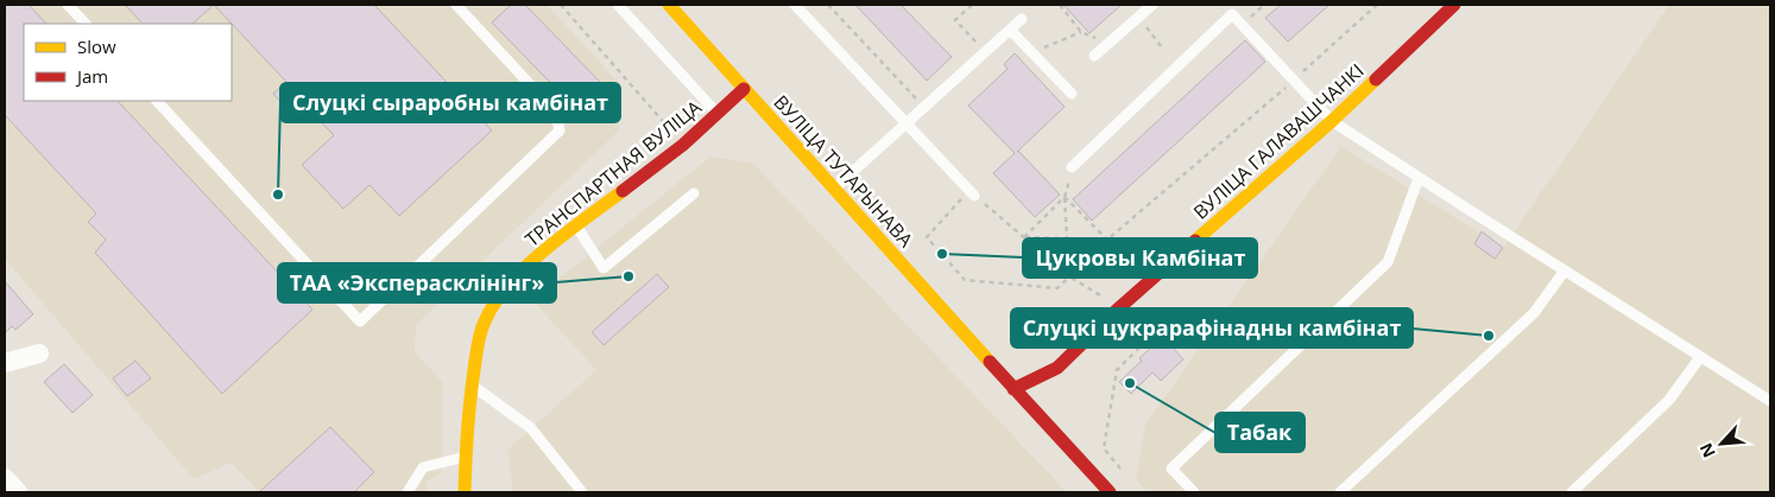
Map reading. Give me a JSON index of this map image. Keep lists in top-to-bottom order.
{
  "streets": {
    "street": ["ВУЛІЦА ГАЛАВАШЧАНКІ", "ВУЛІЦА ТУТАРЫНАВА", "ТРАНСПАРТНАЯ ВУЛІЦА"]
  },
  "crossings": [
    ["ВУЛІЦА ГАЛАВАШЧАНКІ", "ВУЛІЦА ТУТАРЫНАВА"],
    ["ВУЛІЦА ТУТАРЫНАВА", "ТРАНСПАРТНАЯ ВУЛІЦА"]
  ],
  "places": [
    "Слуцкі сыраробны камбінат",
    "Цукровы Камбінат",
    "ТАА «Эксперасклінінг»",
    "Слуцкі цукрарафінадны камбінат",
    "Табак"
  ],
  "legend": ["Slow", "Jam"],
  "north": "bottom left"
}
